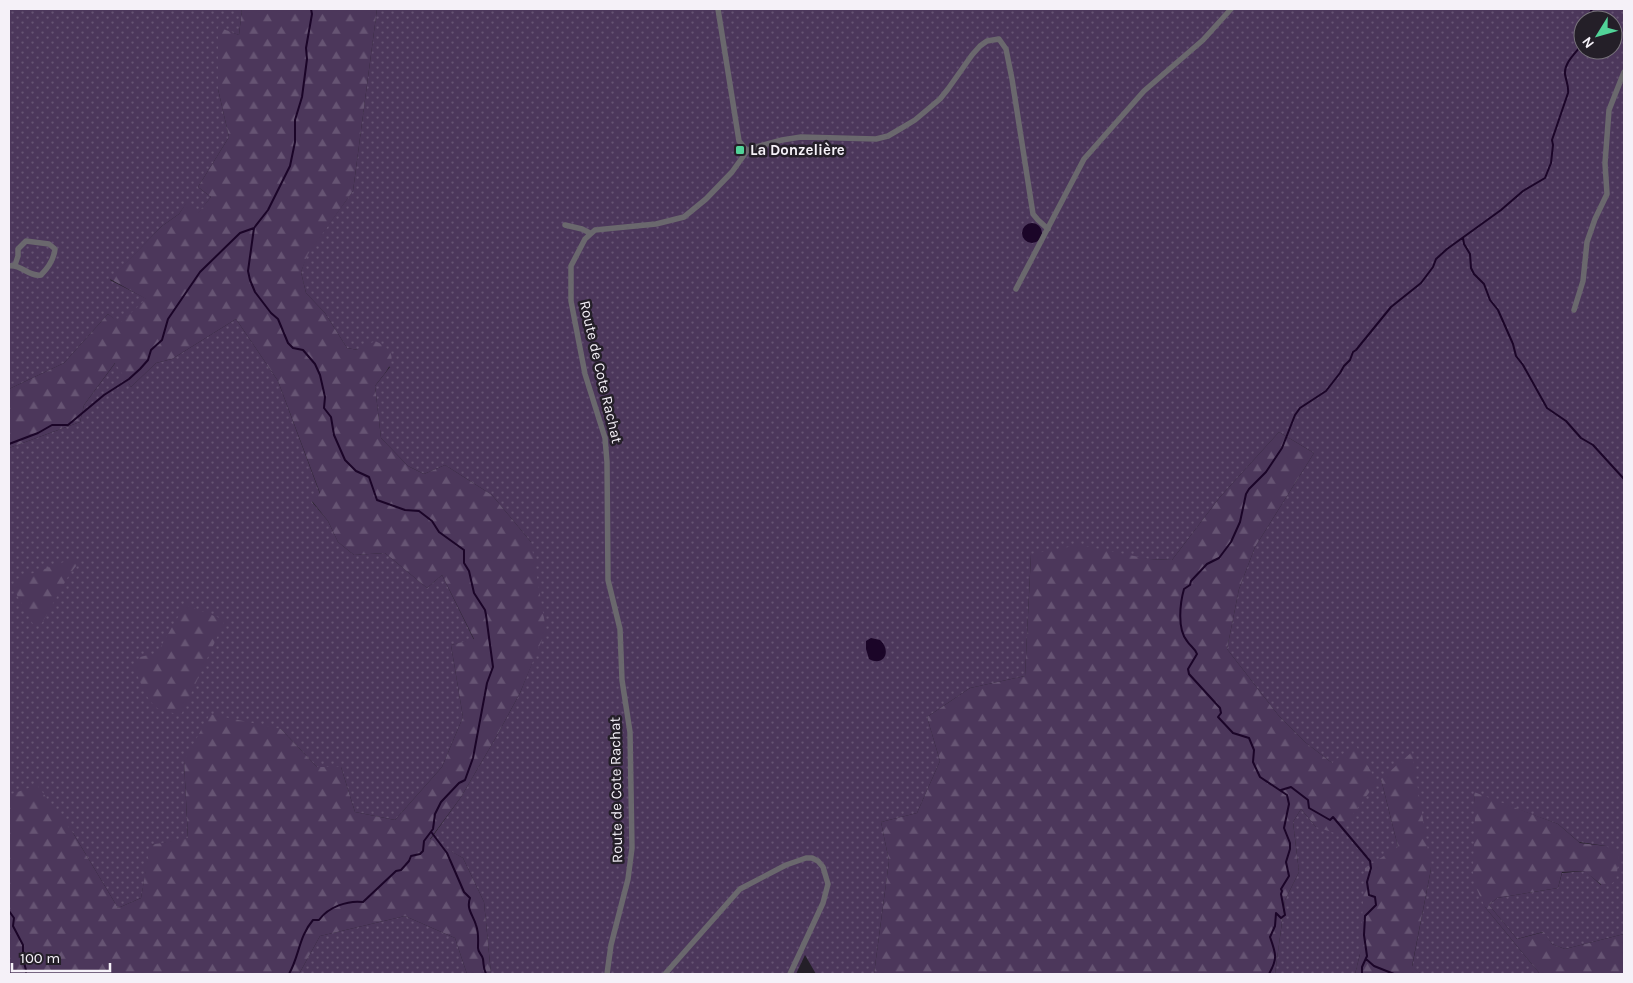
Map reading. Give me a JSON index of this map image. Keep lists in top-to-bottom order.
{
  "streets": {
    "street": ["Route de Cote Rachat"]
  },
  "places": {
    "transit": ["La Donzelière"]
  },
  "scale_bar": "100 m",
  "north": "bottom left"
}
